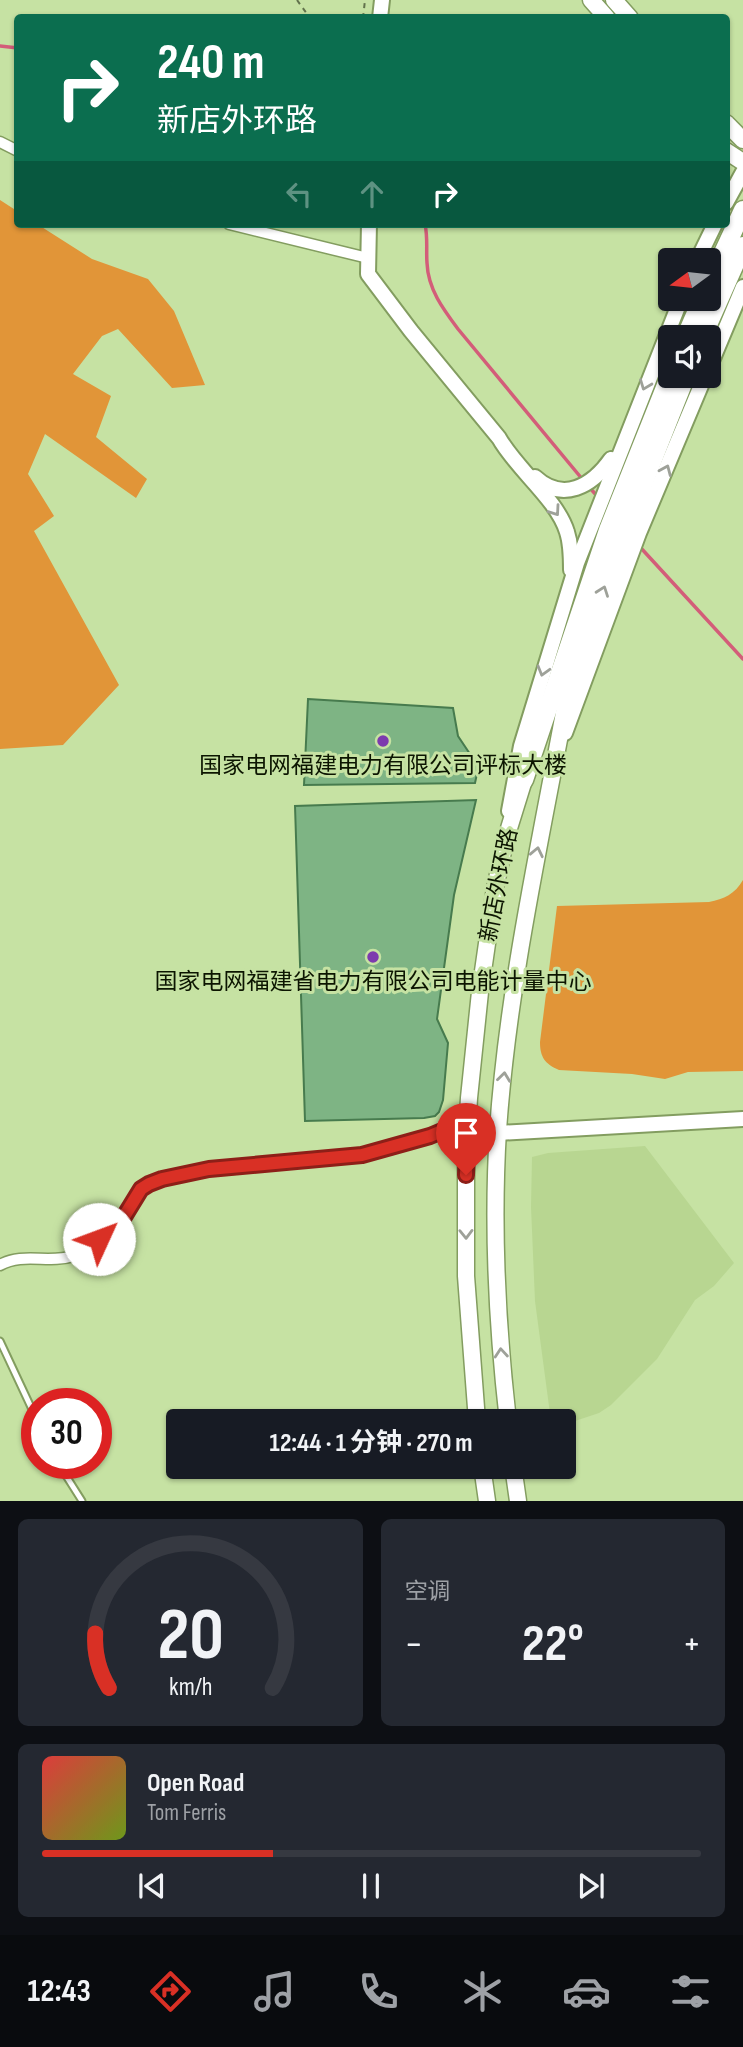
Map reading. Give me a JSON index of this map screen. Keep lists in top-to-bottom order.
{
  "streets": {
    "highway": ["新店外环路"]
  },
  "places": ["国家电网福建电力有限公司评标大楼", "国家电网福建省电力有限公司电能计量中心"],
  "north": "left",
  "page": {
    "turn": ["240 m", "新店外环路"],
    "limit": "30",
    "trip": "12:44 · 1 分钟 · 270 m",
    "tile": "空调",
    "heat": ["−", "22°", "+"],
    "song": ["Open Road", "Tom Ferris"],
    "tabs": "12:43",
    "gauge": ["20", "km/h"]
  }
}
